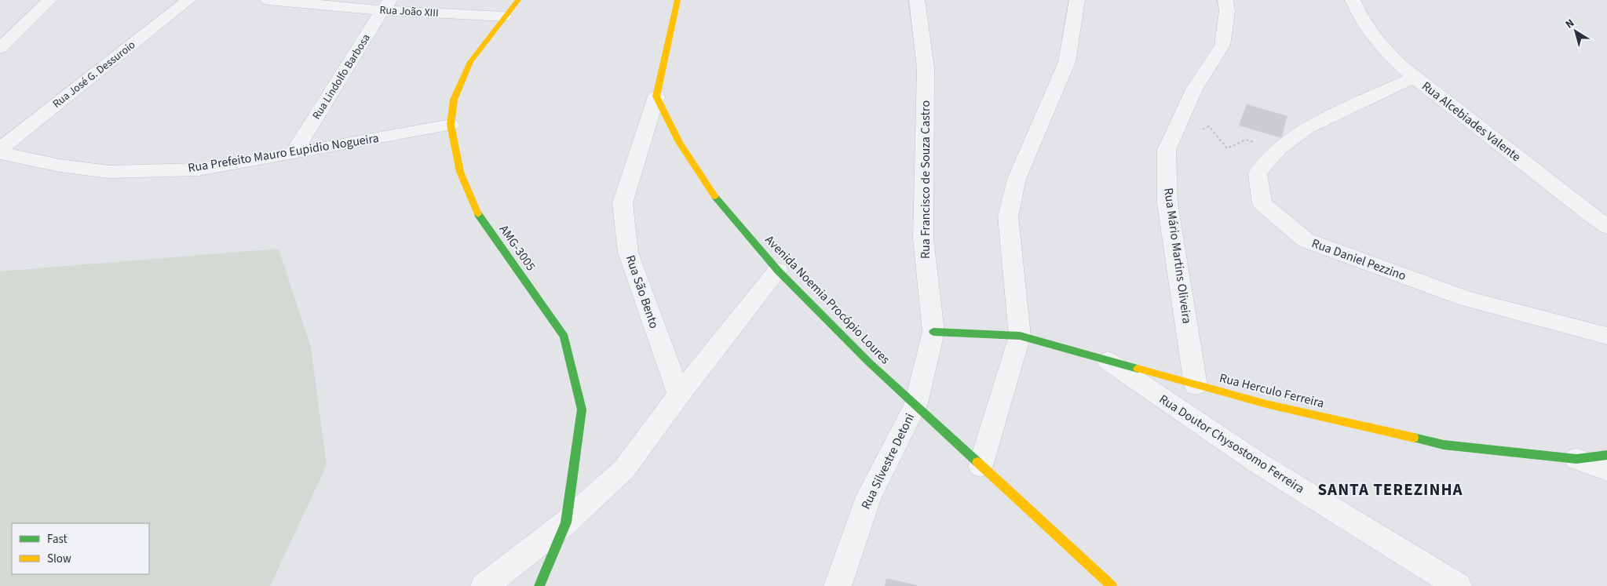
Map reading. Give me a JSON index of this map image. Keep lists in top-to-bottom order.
{
  "streets": {
    "street": [
      "Rua João XIII",
      "Rua José G. Dessuroio",
      "Rua Lindolfo Barbosa",
      "Rua Alcebiades Valente",
      "Rua Prefeito Mauro Eupidio Nogueira",
      "Rua Francisco de Souza Castro",
      "AMG-3005",
      "Rua Mário Martins Oliveira",
      "Rua Daniel Pezzino",
      "Rua São Bento",
      "Avenida Noemia Procópio Loures",
      "Rua Herculo Ferreira",
      "Rua Doutor Chysostomo Ferreira",
      "Rua Silvestre Detoni"
    ]
  },
  "crossings": [
    ["Rua João XIII", "Rua Lindolfo Barbosa"],
    ["Rua João XIII", "AMG-3005"],
    ["Rua Lindolfo Barbosa", "Rua Prefeito Mauro Eupidio Nogueira"],
    ["Rua Alcebiades Valente", "Rua Daniel Pezzino"],
    ["Rua Prefeito Mauro Eupidio Nogueira", "AMG-3005"],
    ["Rua Francisco de Souza Castro", "Avenida Noemia Procópio Loures"],
    ["Rua Francisco de Souza Castro", "Rua Herculo Ferreira"],
    ["Rua Francisco de Souza Castro", "Rua Silvestre Detoni"],
    ["Rua Mário Martins Oliveira", "Rua Herculo Ferreira"],
    ["Rua São Bento", "Avenida Noemia Procópio Loures"],
    ["Avenida Noemia Procópio Loures", "Rua Silvestre Detoni"],
    ["Rua Herculo Ferreira", "Rua Doutor Chysostomo Ferreira"]
  ],
  "districts": ["SANTA TEREZINHA"],
  "legend": ["Fast", "Slow"],
  "north": "top left"
}
